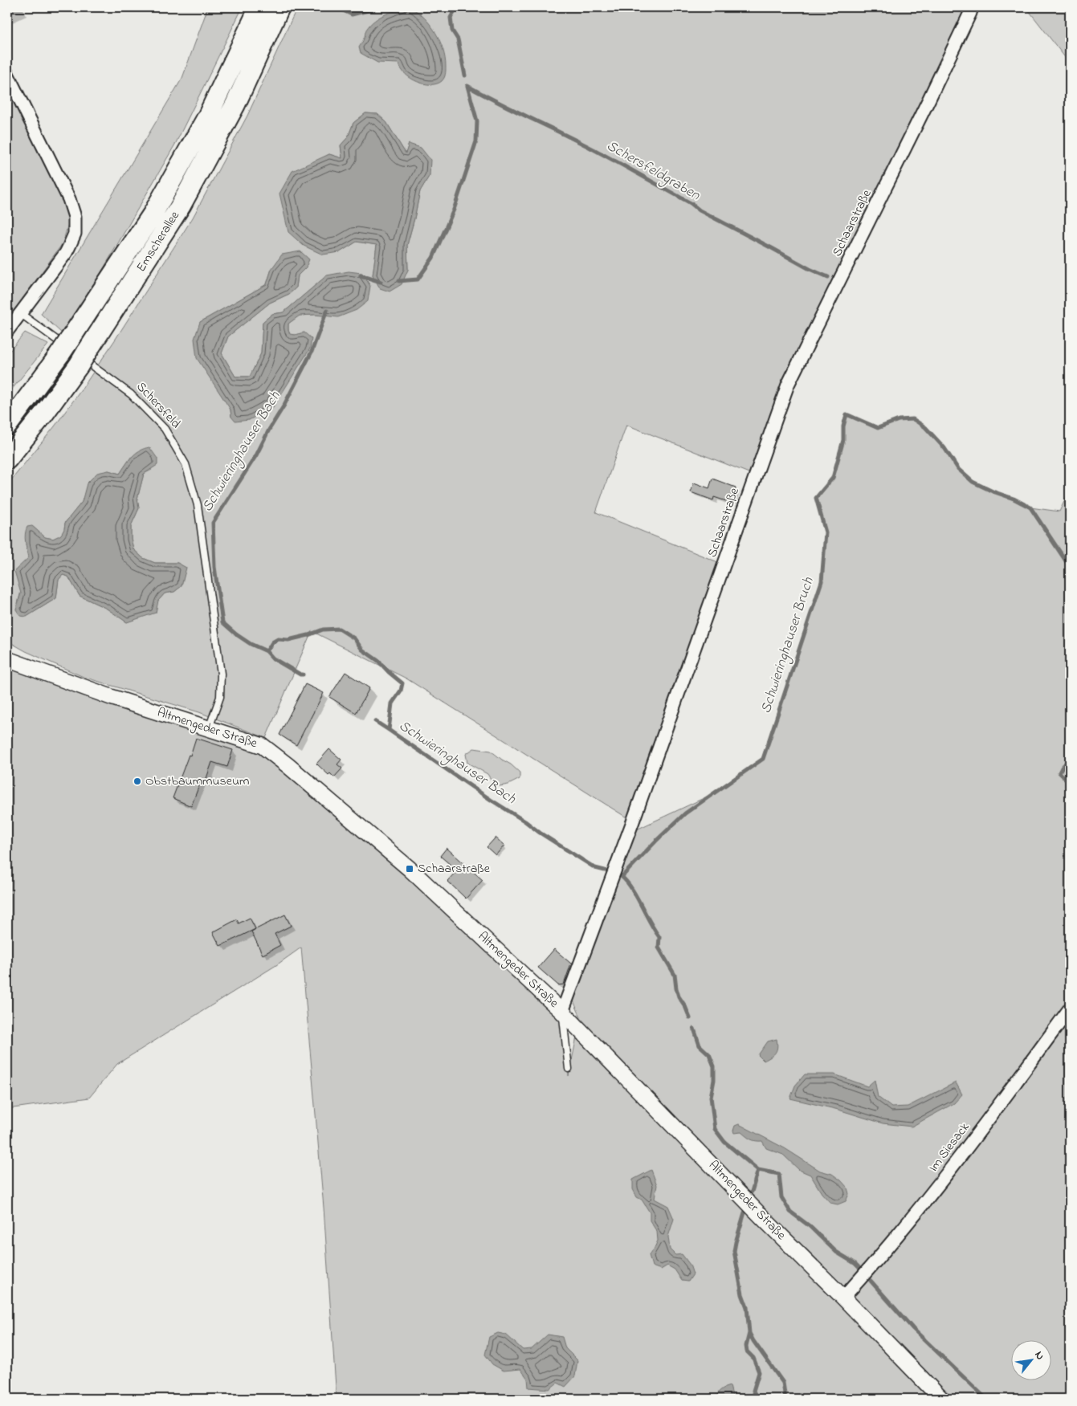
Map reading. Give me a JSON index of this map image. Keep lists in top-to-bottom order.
{
  "streets": {
    "main road": ["Emscherallee"],
    "street": ["Schaarstraße", "Altmengeder Straße", "Im Siesack"],
    "lane": ["Schersfeld"]
  },
  "crossings": [
    ["Schaarstraße", "Altmengeder Straße"],
    ["Schersfeld", "Altmengeder Straße"],
    ["Altmengeder Straße", "Im Siesack"]
  ],
  "water": ["Schersfeldgraben", "Schwieringhauser Bach", "Schwieringhauser Bruch"],
  "places": {
    "other": ["Obstbaummuseum"],
    "transit": ["Schaarstraße"]
  },
  "north": "top right"
}
